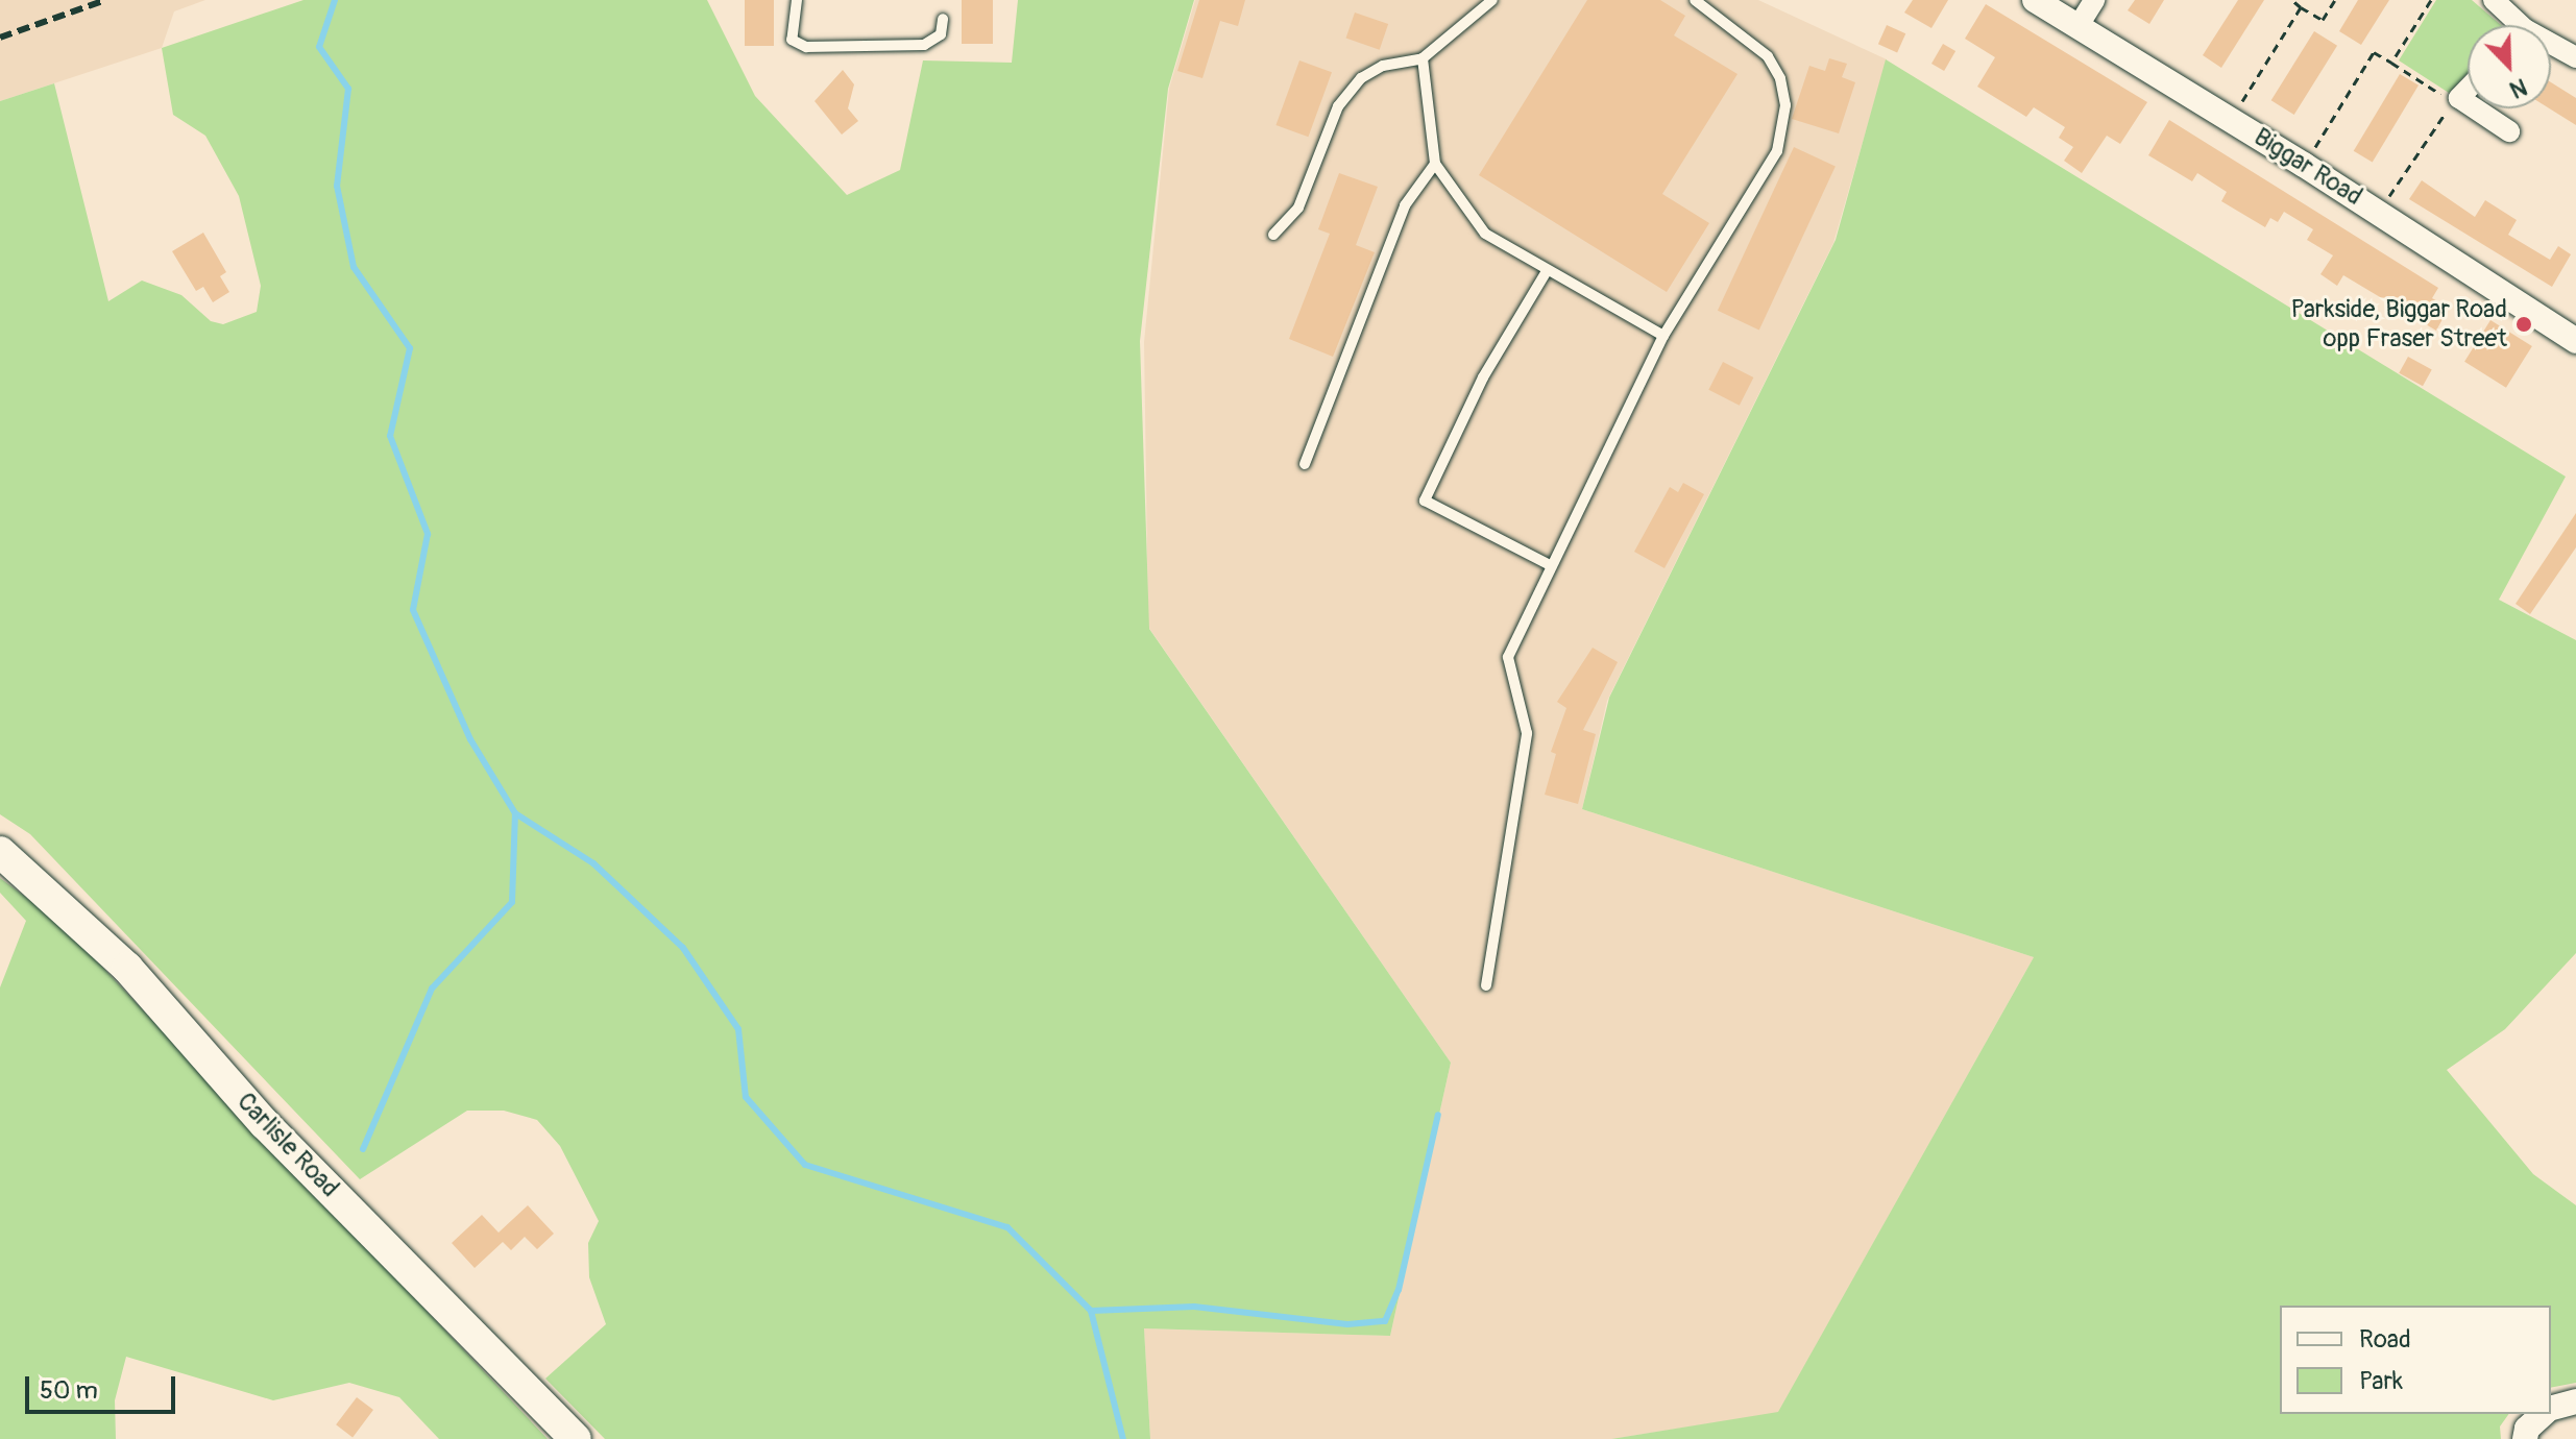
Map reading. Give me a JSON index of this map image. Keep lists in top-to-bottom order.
{
  "streets": {
    "main road": ["Carlisle Road"],
    "street": ["Biggar Road"]
  },
  "places": ["Parkside, Biggar Road opp Fraser Street"],
  "legend": ["Road", "Park"],
  "scale_bar": "50 m",
  "north": "bottom right"
}
